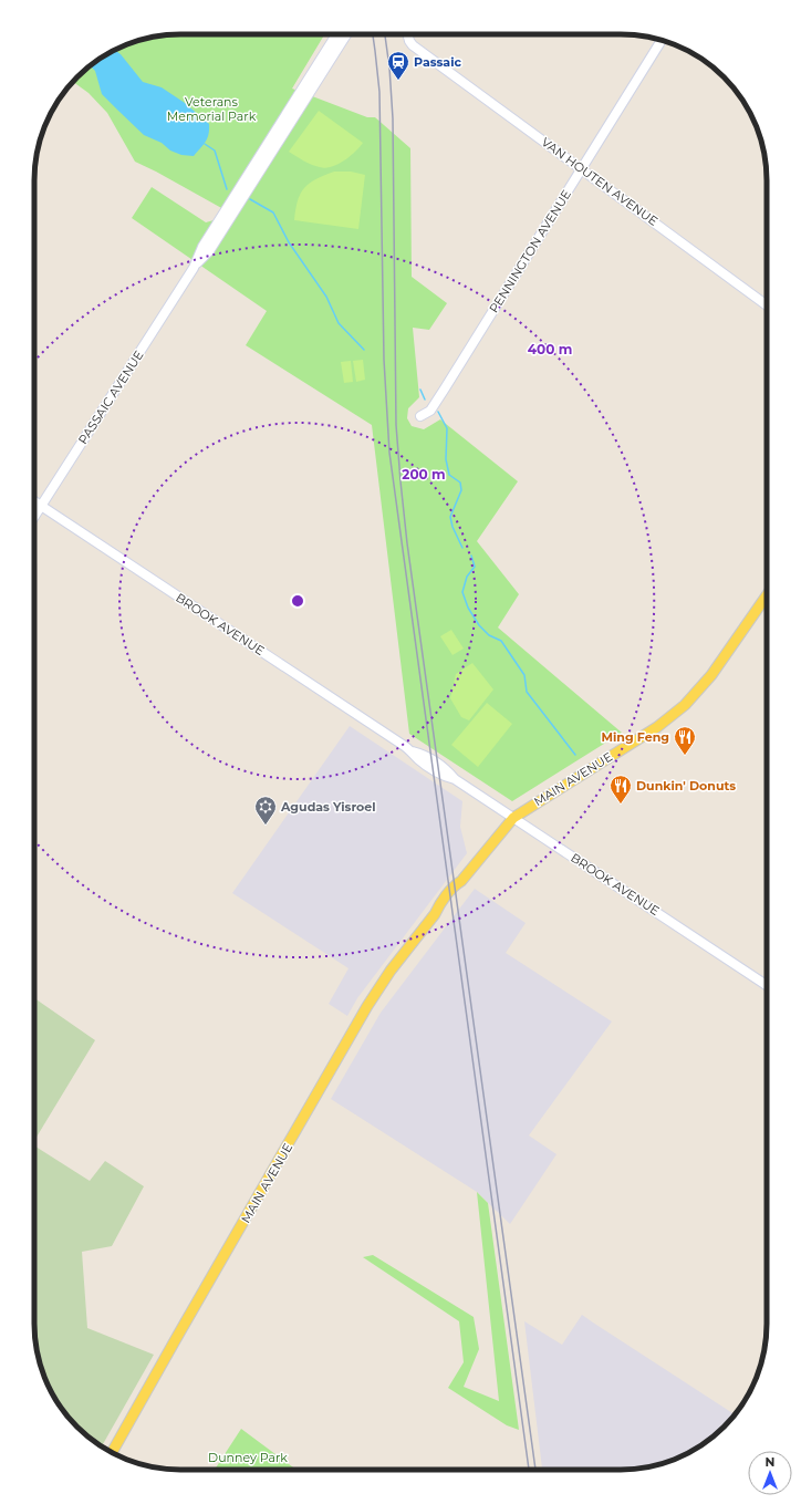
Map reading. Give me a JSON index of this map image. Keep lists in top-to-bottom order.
{
  "streets": {
    "main road": [
      "VAN HOUTEN AVENUE",
      "PENNINGTON AVENUE",
      "PASSAIC AVENUE",
      "BROOK AVENUE",
      "MAIN AVENUE"
    ]
  },
  "crossings": [
    ["VAN HOUTEN AVENUE", "PENNINGTON AVENUE"],
    ["PASSAIC AVENUE", "BROOK AVENUE"],
    ["BROOK AVENUE", "MAIN AVENUE"]
  ],
  "parks": ["Veterans Memorial Park", "Dunney Park"],
  "places": {
    "station": ["Passaic"],
    "restaurant": ["Ming Feng", "Dunkin' Donuts"],
    "synagogue": ["Agudas Yisroel"]
  },
  "north": "top",
  "rings": ["400 m", "200 m"]
}
